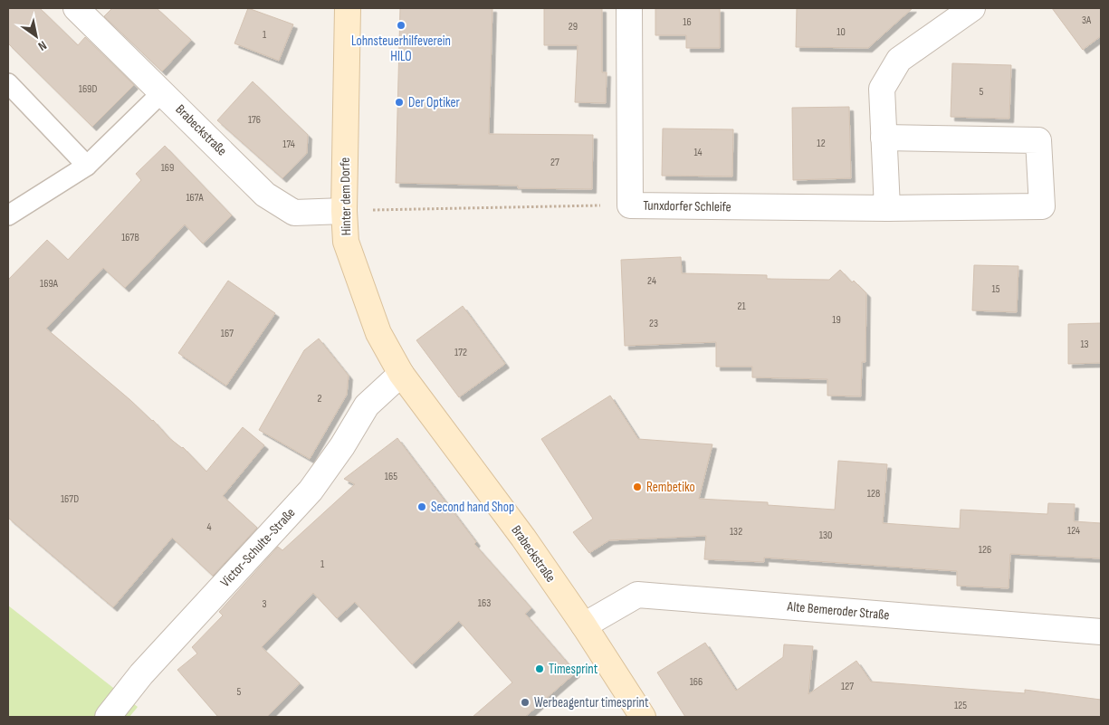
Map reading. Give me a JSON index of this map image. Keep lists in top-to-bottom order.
{
  "streets": {
    "main road": ["Brabeckstraße", "Hinter dem Dorfe"],
    "street": ["Tunxdorfer Schleife", "Victor-Schulte-Straße", "Alte Bemeroder Straße"]
  },
  "crossings": [
    ["Brabeckstraße", "Hinter dem Dorfe"],
    ["Brabeckstraße", "Victor-Schulte-Straße"],
    ["Brabeckstraße", "Alte Bemeroder Straße"],
    ["Hinter dem Dorfe", "Victor-Schulte-Straße"]
  ],
  "places": [
    "Lohnsteuerhilfeverein HILO",
    "Der Optiker",
    "Rembetiko",
    "Second hand Shop",
    "Timesprint",
    "Werbeagentur timesprint"
  ],
  "house_numbers": [
    "3A",
    "16",
    "29",
    "10",
    "1",
    "169D",
    "5",
    "176",
    "12",
    "174",
    "14",
    "27",
    "169",
    "167A",
    "167B",
    "24",
    "169A",
    "15",
    "21",
    "19",
    "23",
    "167",
    "13",
    "172",
    "2",
    "165",
    "128",
    "167D",
    "4",
    "124",
    "132",
    "130",
    "126",
    "1",
    "163",
    "3",
    "166",
    "127",
    "5",
    "125"
  ],
  "north": "bottom right"
}
